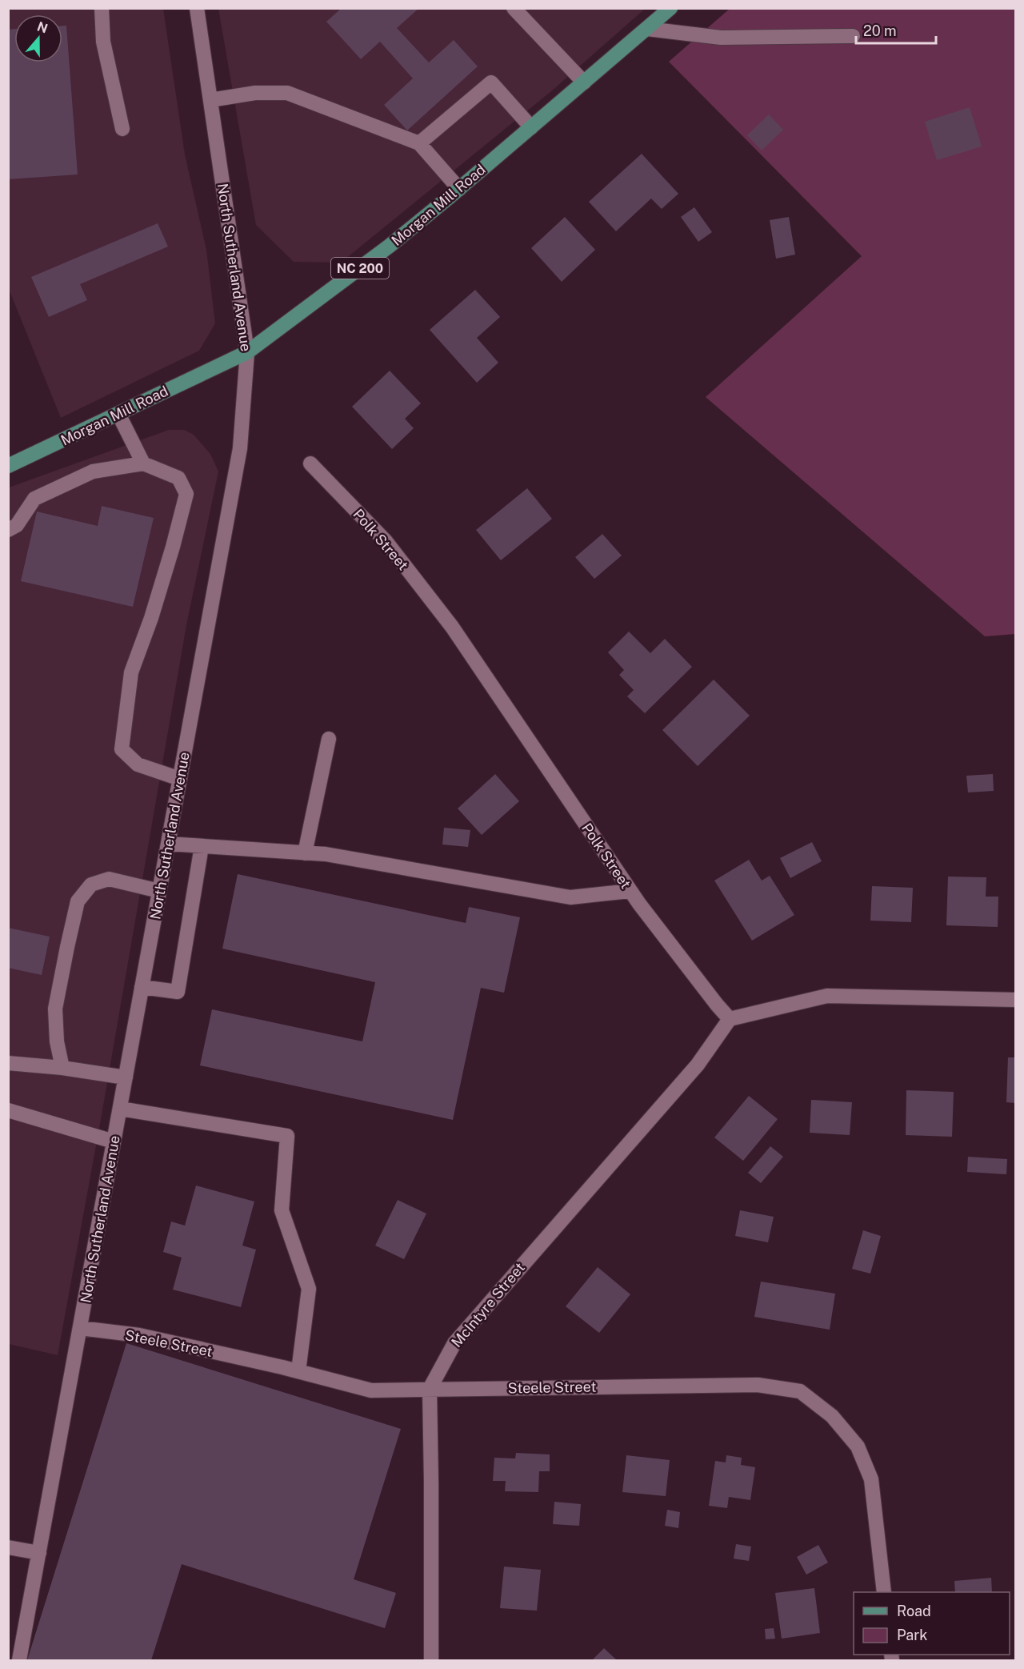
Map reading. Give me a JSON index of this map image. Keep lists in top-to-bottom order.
{
  "streets": {
    "main road": ["Morgan Mill Road", "NC 200"],
    "street": [
      "North Sutherland Avenue",
      "Polk Street",
      "McIntyre Street",
      "Steele Street"
    ]
  },
  "crossings": [
    ["Morgan Mill Road", "North Sutherland Avenue"],
    ["North Sutherland Avenue", "Steele Street"],
    ["Polk Street", "McIntyre Street"],
    ["McIntyre Street", "Steele Street"]
  ],
  "legend": ["Road", "Park"],
  "scale_bar": "20 m",
  "north": "top"
}
